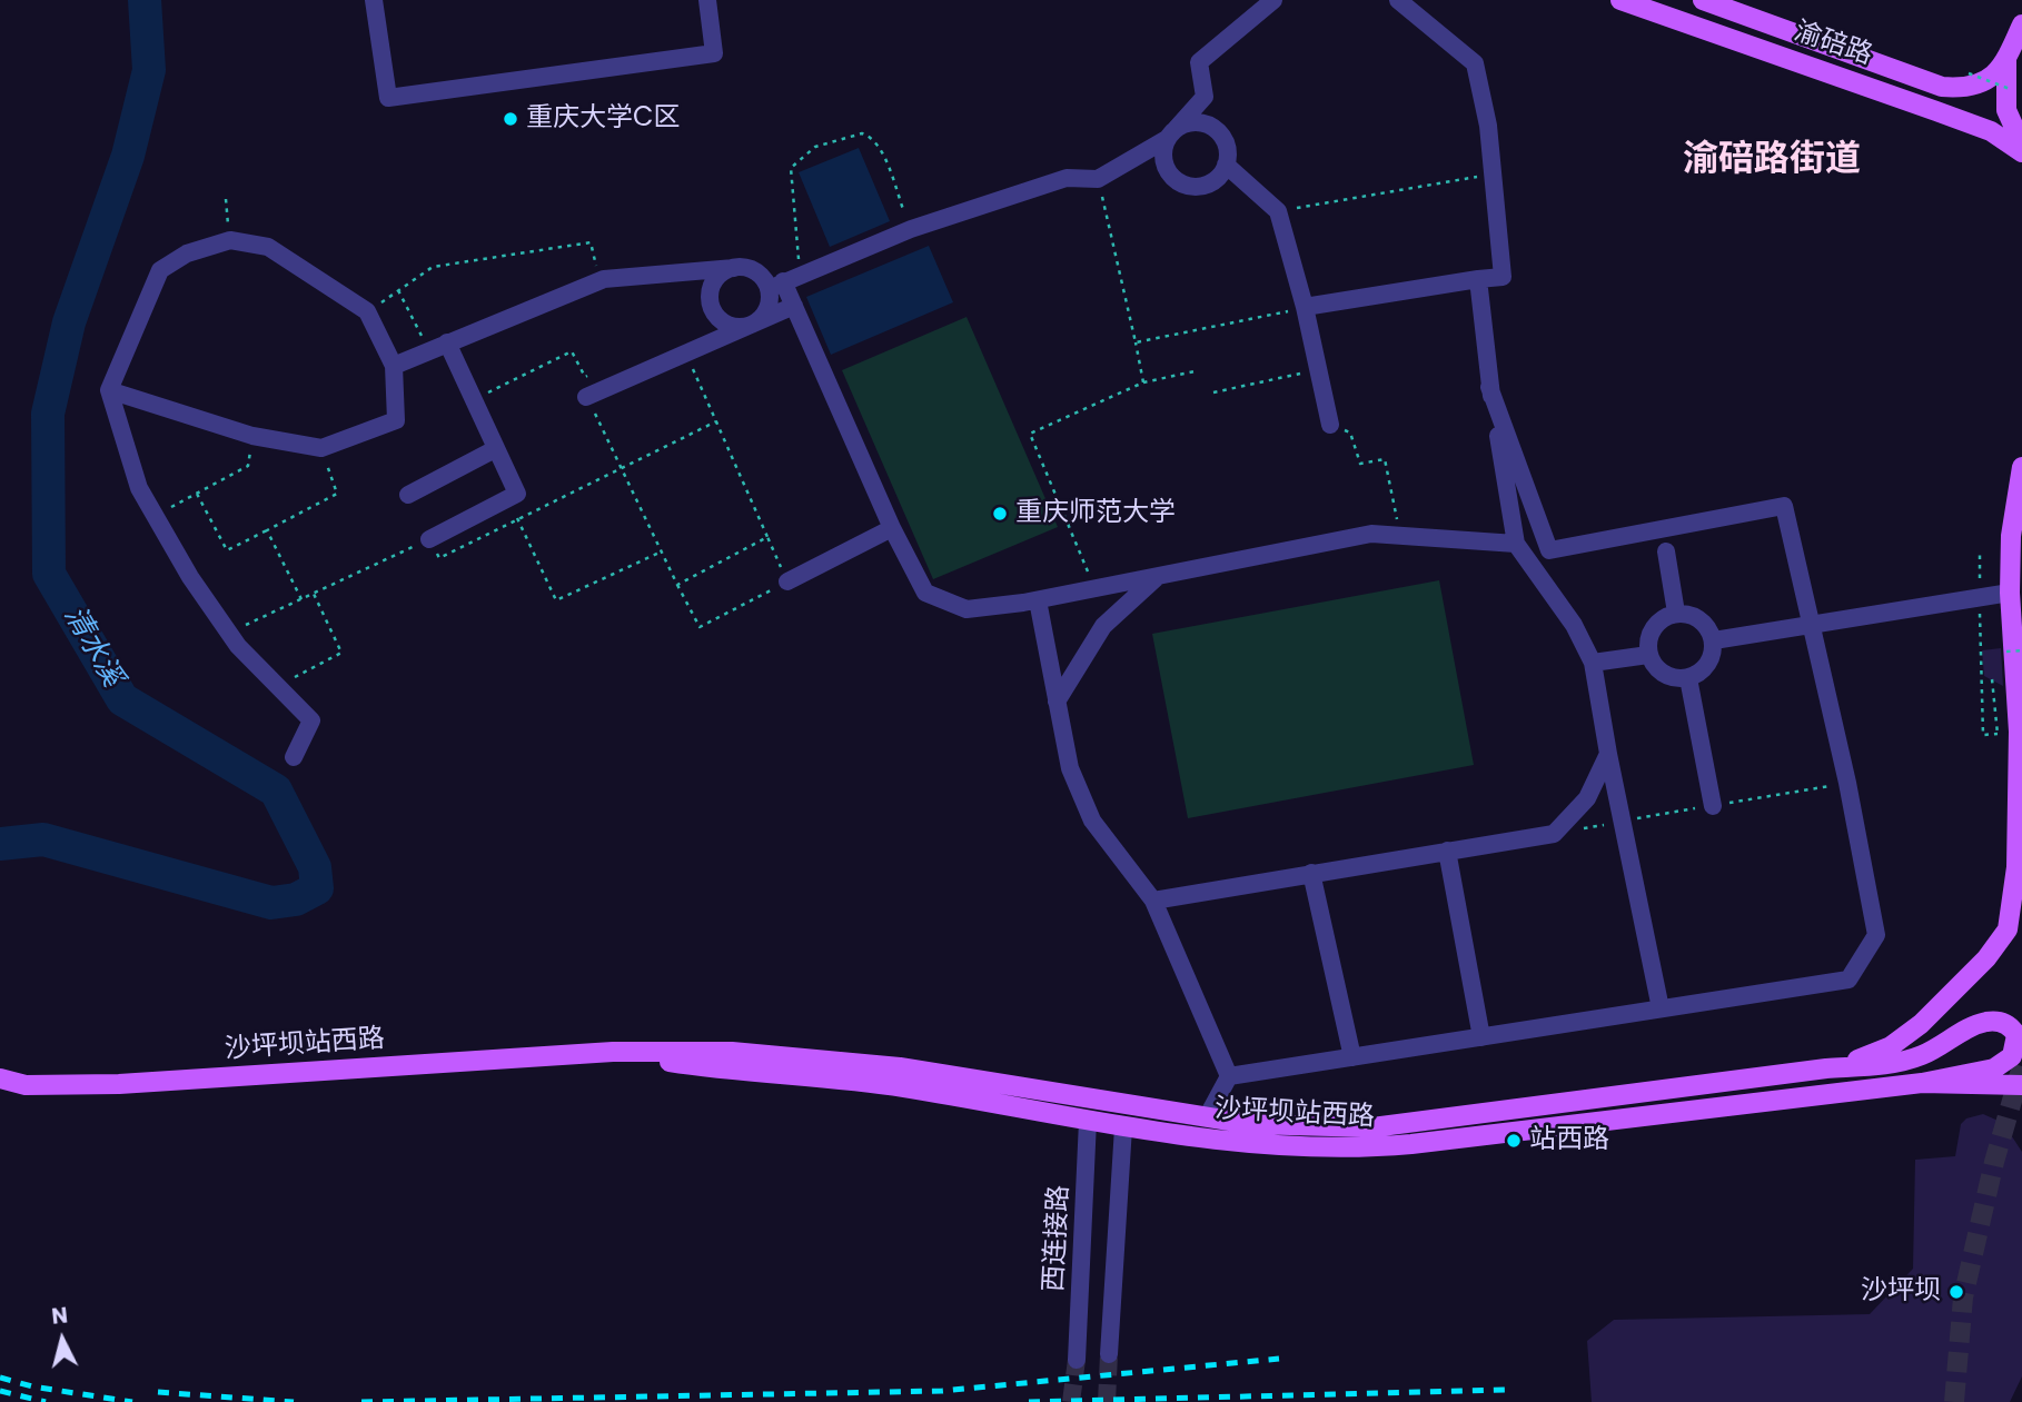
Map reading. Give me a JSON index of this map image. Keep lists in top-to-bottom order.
{
  "streets": {
    "main road": ["渝碚路", "沙坪坝站西路"],
    "street": ["西连接路"]
  },
  "crossings": [
    ["沙坪坝站西路", "西连接路"]
  ],
  "districts": ["渝碚路街道"],
  "water": ["清水溪"],
  "places": [
    "重庆大学C区",
    "重庆师范大学",
    "站西路",
    "沙坪坝"
  ],
  "north": "top"
}
